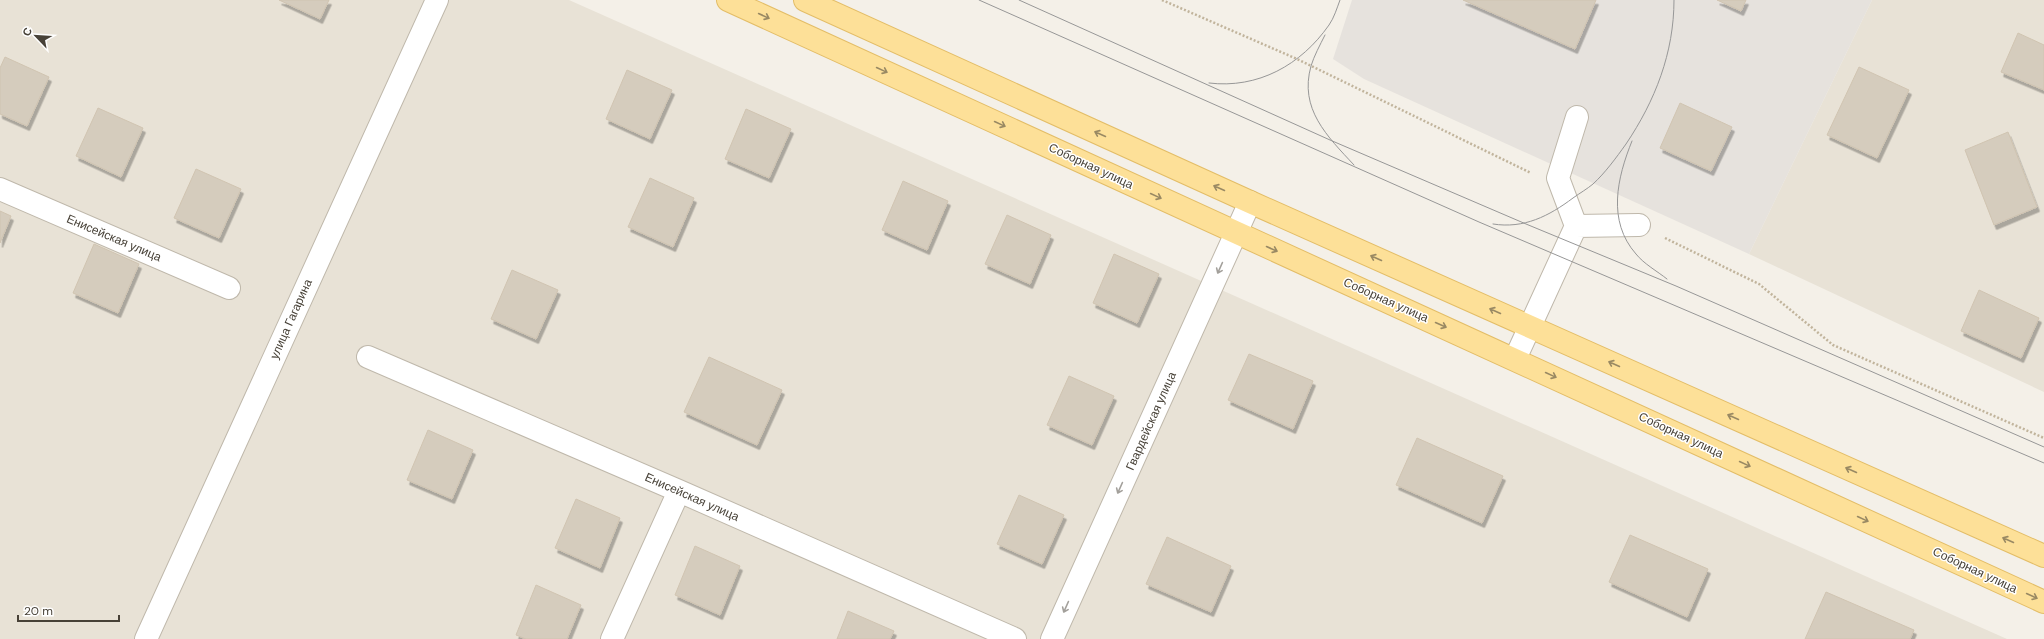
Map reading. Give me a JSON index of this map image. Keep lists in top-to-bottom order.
{
  "streets": {
    "main road": ["Соборная улица"],
    "street": ["Енисейская улица", "улица Гагарина", "Гвардейская улица"]
  },
  "crossings": [
    ["Соборная улица", "Гвардейская улица"]
  ],
  "one_way": ["Гвардейская улица"],
  "scale_bar": "20 m",
  "north": "top left"
}
